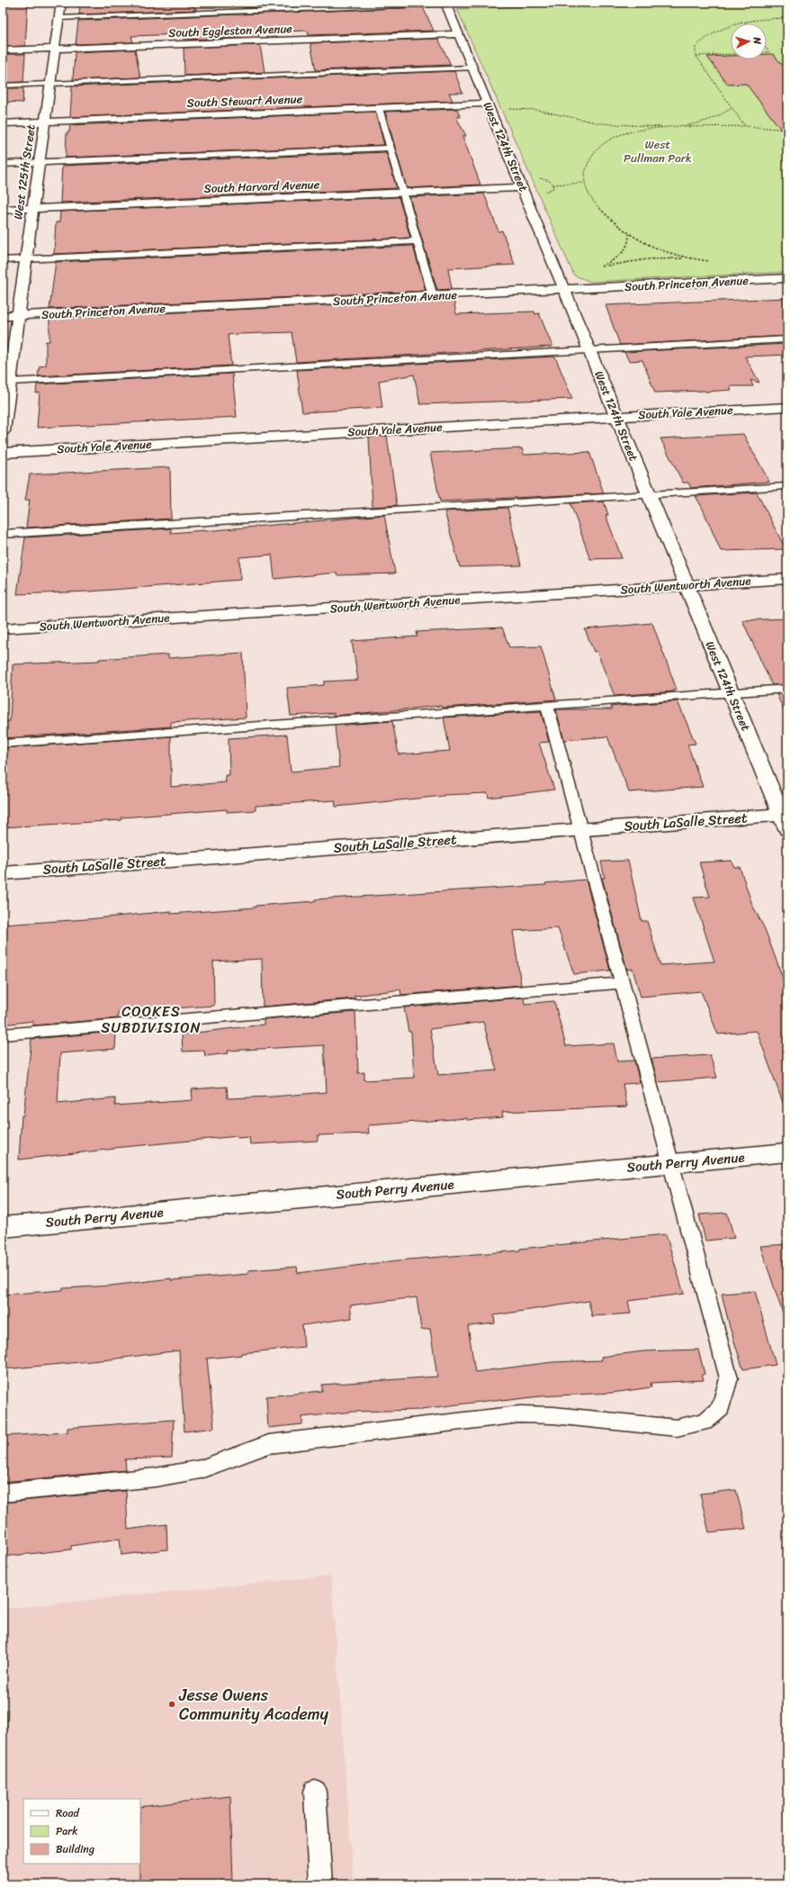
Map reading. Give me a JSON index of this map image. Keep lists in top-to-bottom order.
{
  "streets": {
    "street": [
      "South Eggleston Avenue",
      "South Stewart Avenue",
      "West 124th Street",
      "West 125th Street",
      "South Harvard Avenue",
      "South Princeton Avenue",
      "South Yale Avenue",
      "South Wentworth Avenue",
      "South LaSalle Street",
      "South Perry Avenue"
    ]
  },
  "crossings": [
    ["South Eggleston Avenue", "West 124th Street"],
    ["South Eggleston Avenue", "West 125th Street"],
    ["South Stewart Avenue", "West 124th Street"],
    ["South Stewart Avenue", "West 125th Street"],
    ["West 124th Street", "South Harvard Avenue"],
    ["West 124th Street", "South Princeton Avenue"],
    ["West 124th Street", "South Yale Avenue"],
    ["West 124th Street", "South Wentworth Avenue"],
    ["West 124th Street", "South LaSalle Street"],
    ["West 125th Street", "South Harvard Avenue"],
    ["West 125th Street", "South Princeton Avenue"]
  ],
  "districts": ["COOKES SUBDIVISION"],
  "parks": ["West Pullman Park"],
  "places": ["Jesse Owens Community Academy"],
  "legend": ["Road", "Park", "Building"],
  "north": "right"
}
